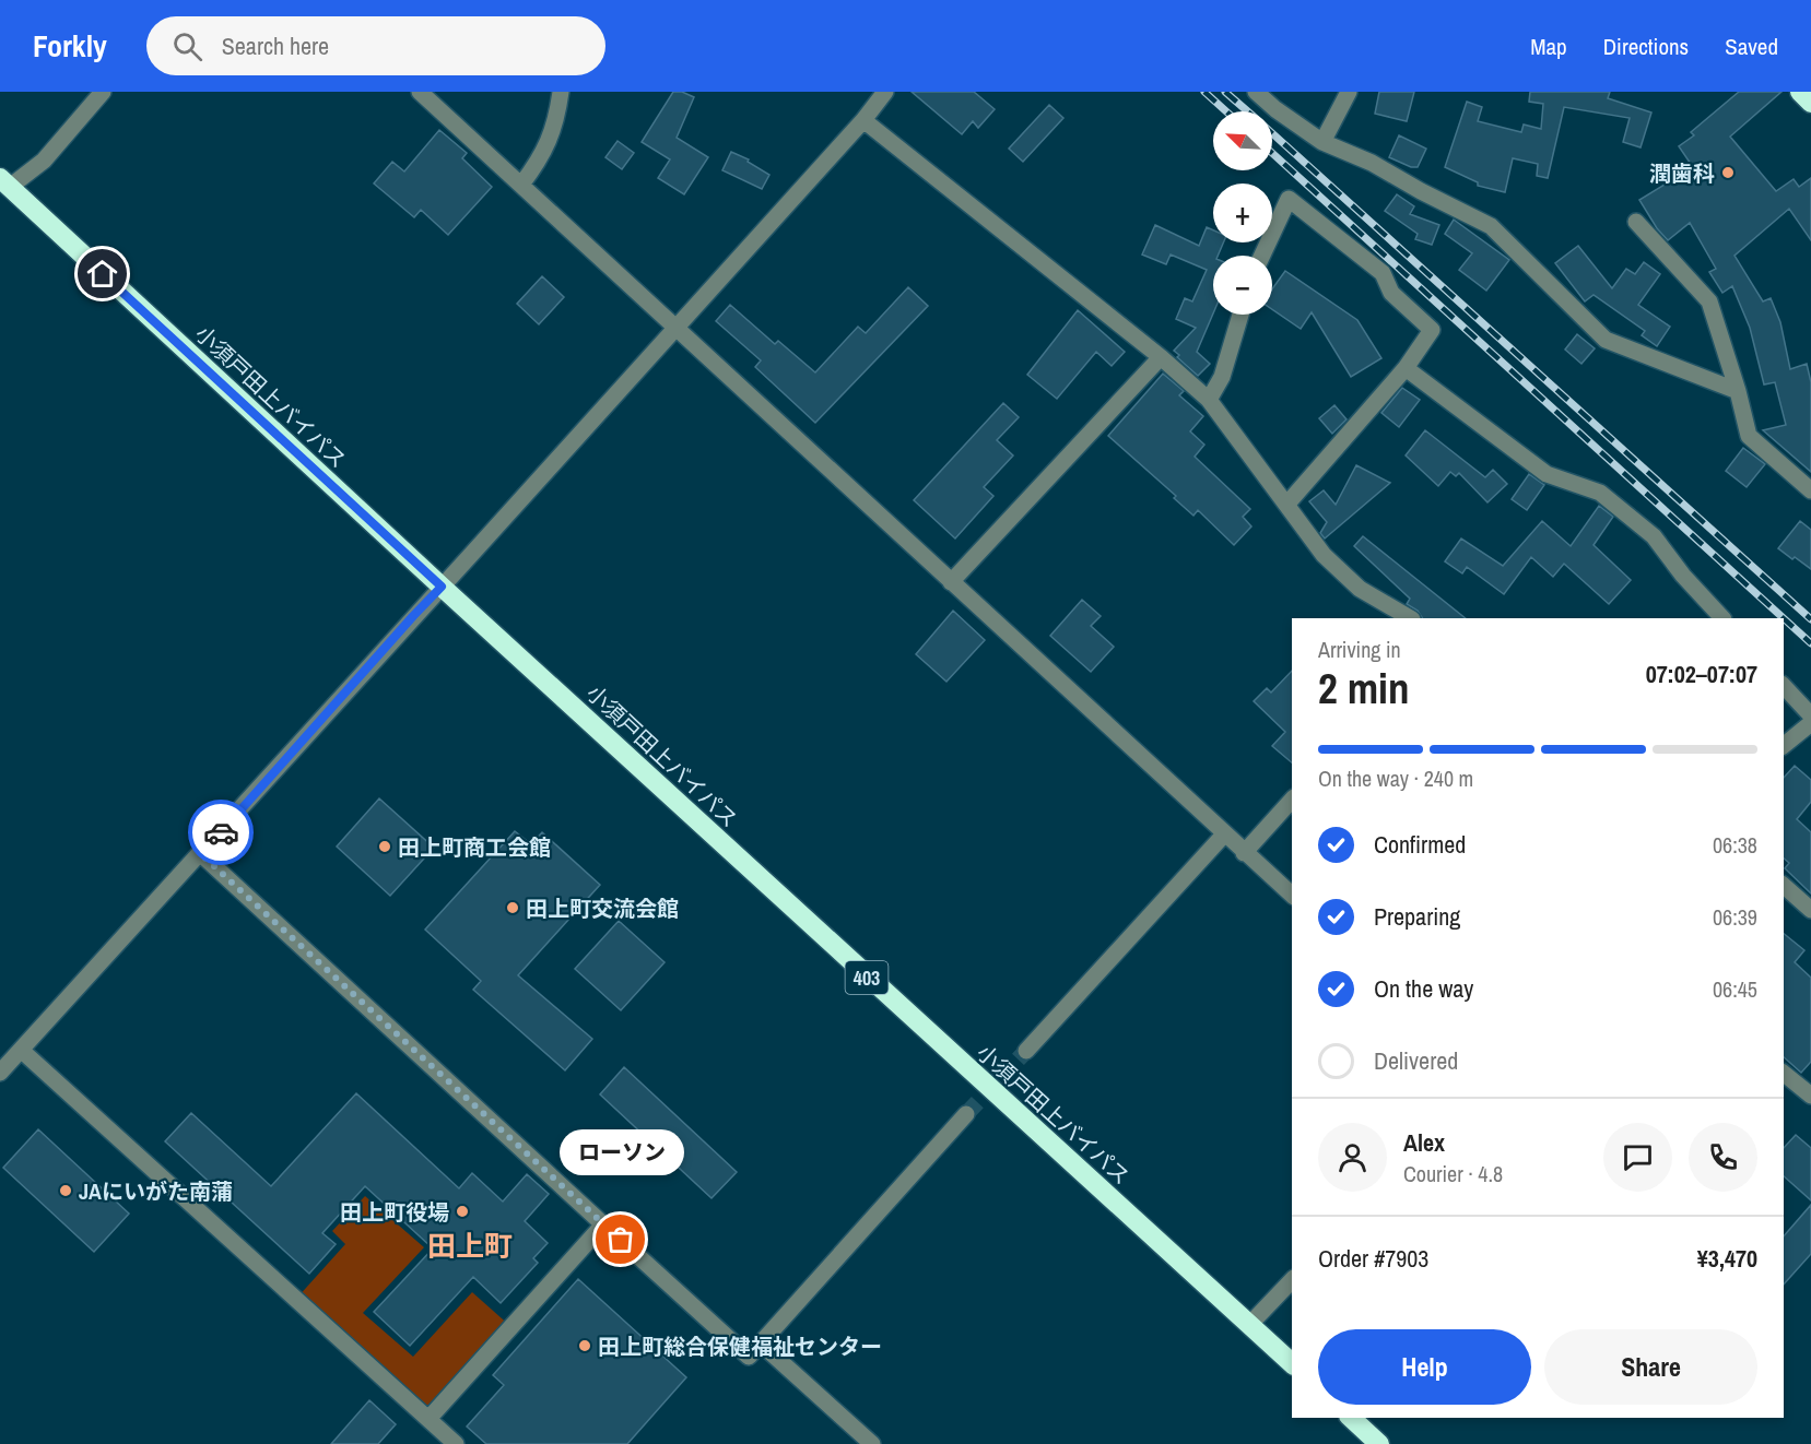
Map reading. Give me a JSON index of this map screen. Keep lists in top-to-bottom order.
{
  "streets": {
    "highway": ["小須戸田上バイパス", "403"]
  },
  "districts": ["田上町"],
  "places": [
    "潤歯科",
    "田上町商工会館",
    "田上町交流会館",
    "JAにいがた南蒲",
    "田上町役場",
    "ローソン",
    "田上町総合保健福祉センター"
  ],
  "north": "top left",
  "page": {
    "header": "Forkly",
    "search": "Search here",
    "nav": ["Map", "Directions", "Saved"],
    "map_buttons": ["+", "−"],
    "heading": ["2 min", "Arriving in", "07:02–07:07"],
    "panel": [
      "Alex",
      "Courier · 4.8",
      "Order #7903",
      "¥3,470"
    ],
    "bar": "On the way · 240 m",
    "list": [
      ["Confirmed", "06:38"],
      ["Preparing", "06:39"],
      ["On the way", "06:45"],
      "Delivered"
    ],
    "bubble": "ローソン",
    "buttons": ["Help", "Share"]
  }
}
